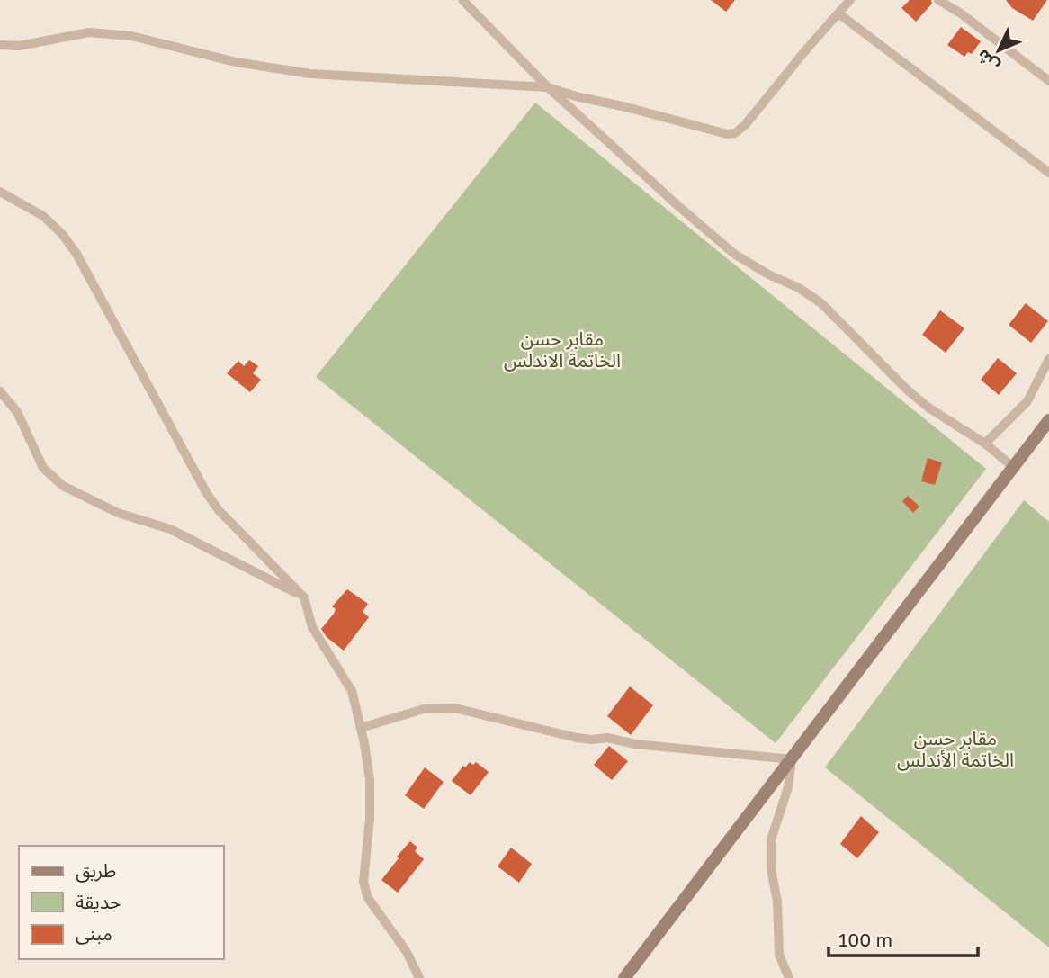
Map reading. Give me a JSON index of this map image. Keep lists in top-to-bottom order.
{
  "parks": ["مقابر حسن الخاتمة الاندلس", "مقابر حسن الخاتمة الأندلس"],
  "legend": ["طريق", "حديقة", "مبنى"],
  "scale_bar": "100 m",
  "north": "bottom left"
}
